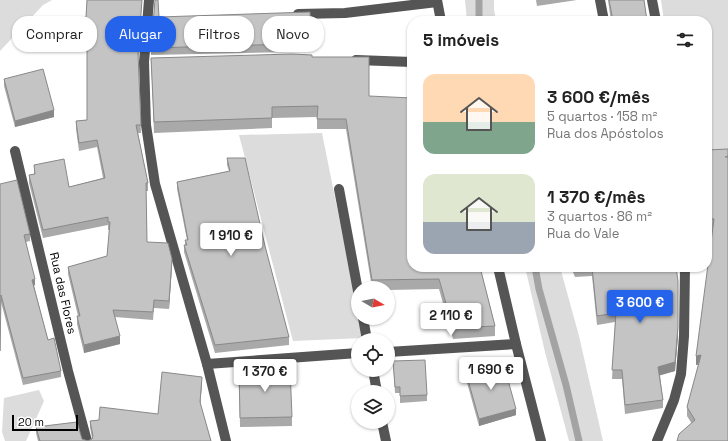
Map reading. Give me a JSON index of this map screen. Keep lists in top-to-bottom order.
{
  "streets": {
    "street": ["Rua das Flores"]
  },
  "scale_bar": "20 m",
  "north": "right",
  "page": {
    "chip": [
      "Comprar",
      "Alugar",
      "Filtros",
      "Novo"
    ],
    "heading": "5 imóveis",
    "list": [
      {
        "name": "3 600 €/mês",
        "note": "5 quartos · 158 m² · Rua dos Apóstolos"
      },
      {
        "name": "1 370 €/mês",
        "note": "3 quartos · 86 m² · Rua do Vale"
      }
    ],
    "price": [
      "1 910 €",
      "3 600 €",
      "2 110 €",
      "1 690 €",
      "1 370 €"
    ],
    "scale": "20 m"
  }
}
